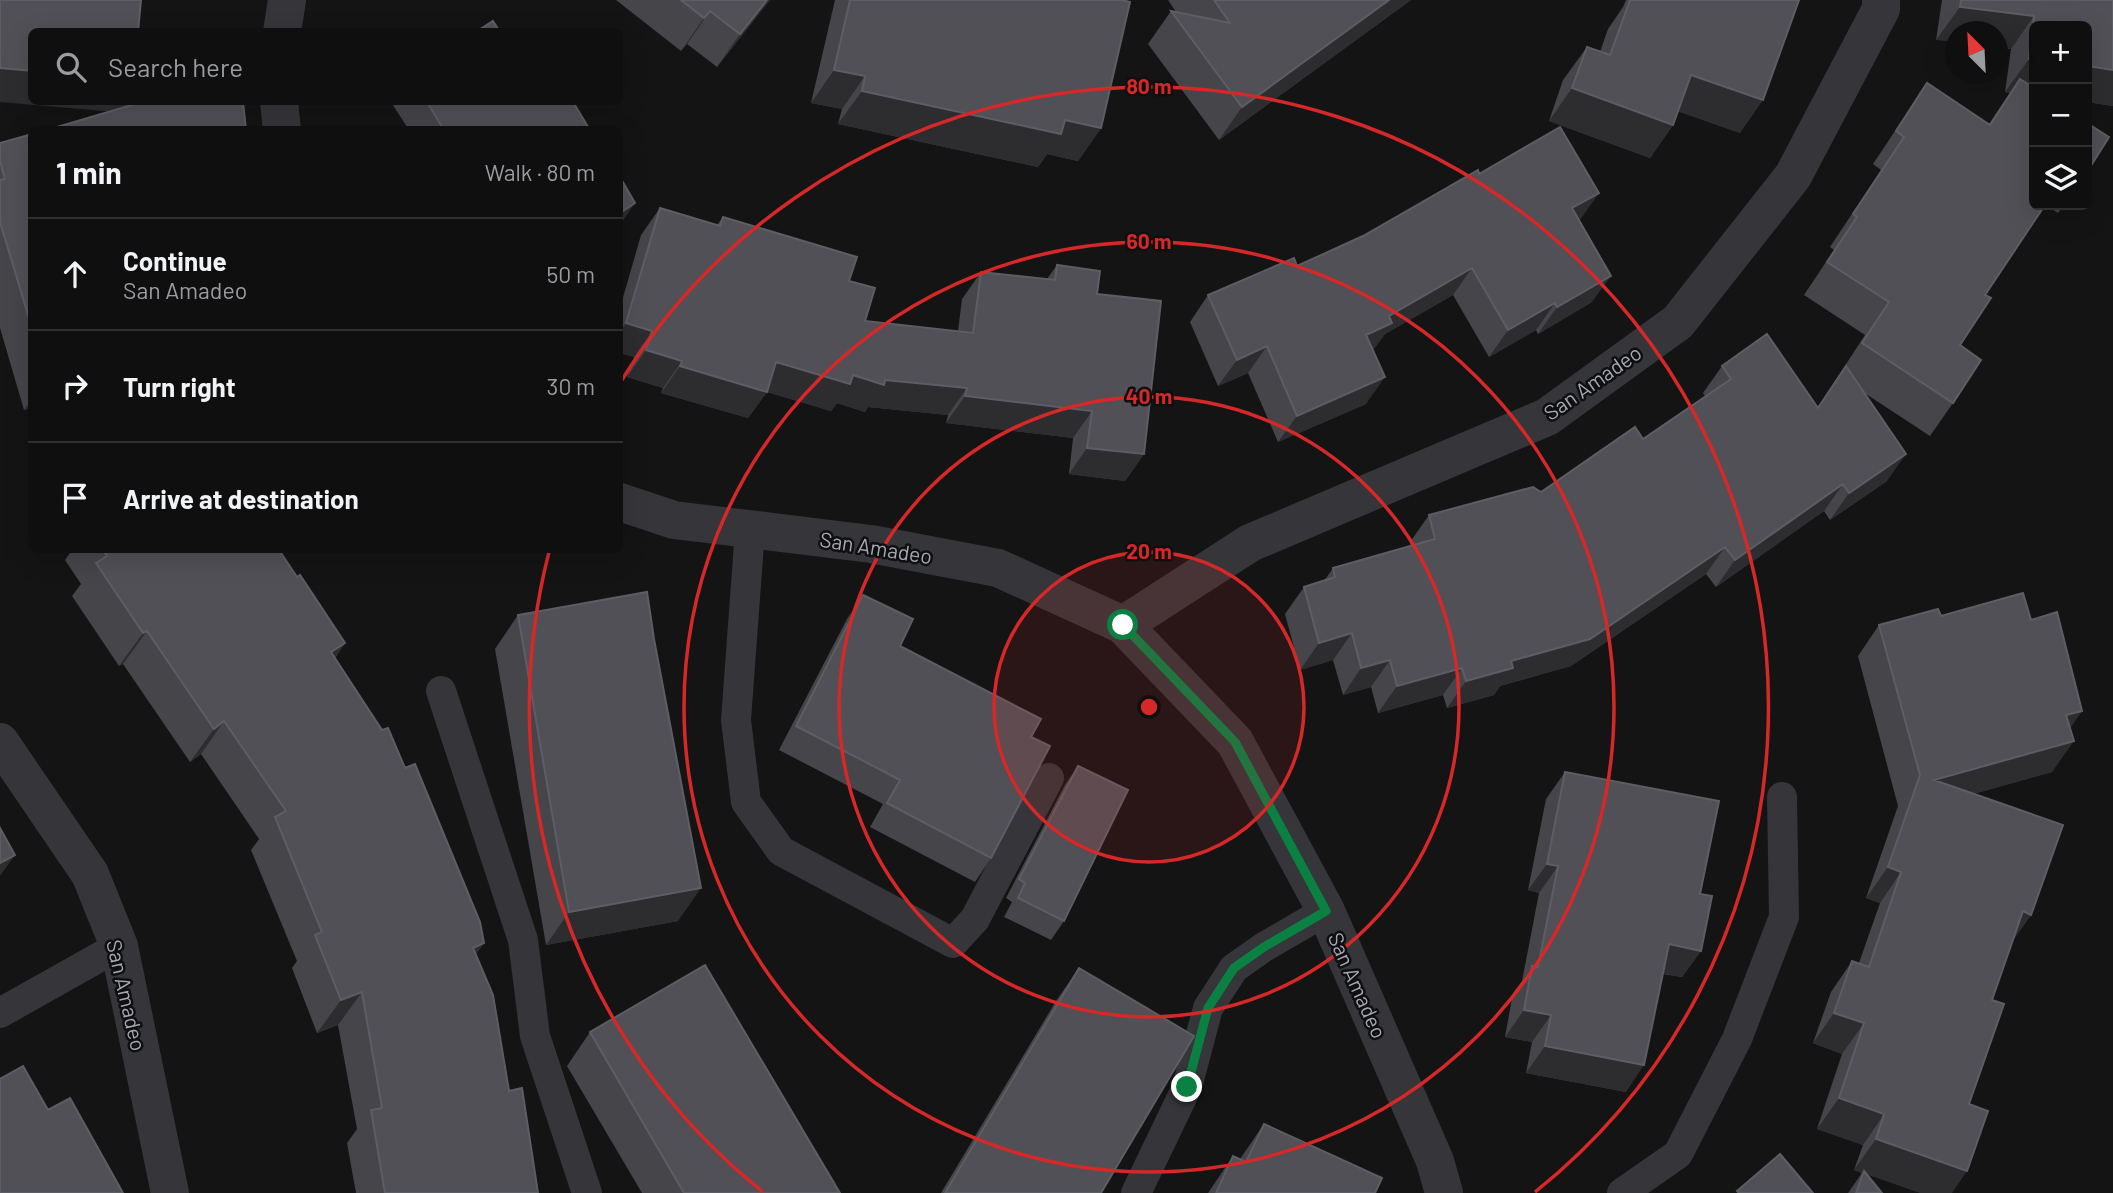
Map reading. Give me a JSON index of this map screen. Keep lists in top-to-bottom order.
{
  "streets": {
    "street": ["San Amadeo"]
  },
  "north": "top left",
  "page": {
    "map_buttons": ["+", "−"],
    "search": "Search here",
    "heading": ["1 min", "Walk · 80 m"],
    "list": [
      ["Continue", "San Amadeo", "50 m"],
      ["Turn right", "30 m"],
      "Arrive at destination"
    ]
  },
  "rings": [
    "80 m",
    "60 m",
    "40 m",
    "20 m"
  ]
}
